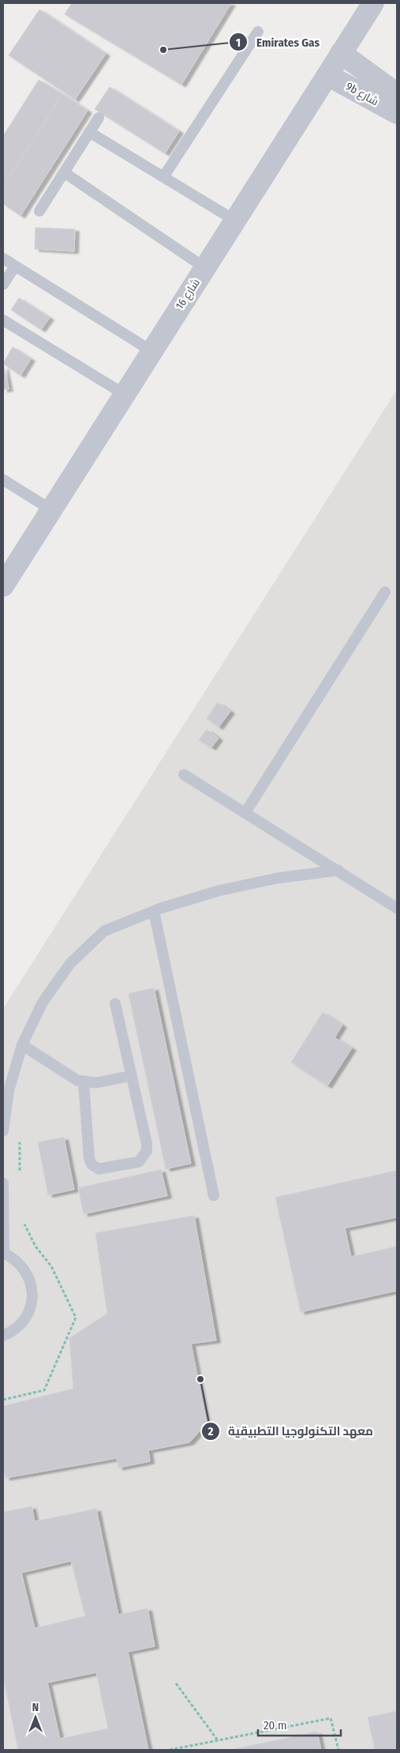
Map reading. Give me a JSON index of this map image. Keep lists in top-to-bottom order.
{
  "streets": {
    "street": ["9b شارع", "شارع 16"]
  },
  "crossings": [
    ["9b شارع", "شارع 16"]
  ],
  "places": ["Emirates Gas", "معهد التكنولوجيا التطبيقية"],
  "scale_bar": "20 m",
  "north": "top"
}
